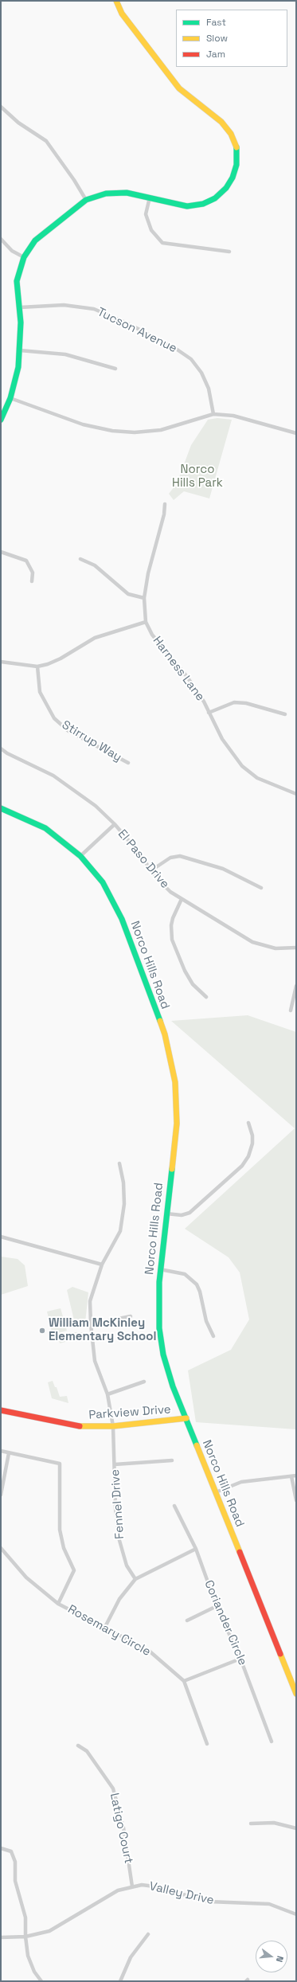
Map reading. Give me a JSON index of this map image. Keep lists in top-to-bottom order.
{
  "streets": {
    "street": [
      "Tucson Avenue",
      "Harness Lane",
      "Stirrup Way",
      "El Paso Drive",
      "Norco Hills Road",
      "Parkview Drive",
      "Fennel Drive",
      "Coriander Circle",
      "Rosemary Circle",
      "Latigo Court",
      "Valley Drive"
    ]
  },
  "crossings": [
    ["Norco Hills Road", "Parkview Drive"],
    ["Parkview Drive", "Fennel Drive"],
    ["Latigo Court", "Valley Drive"]
  ],
  "parks": ["Norco Hills Park"],
  "places": ["William McKinley Elementary School"],
  "legend": ["Fast", "Slow", "Jam"],
  "north": "right"
}
